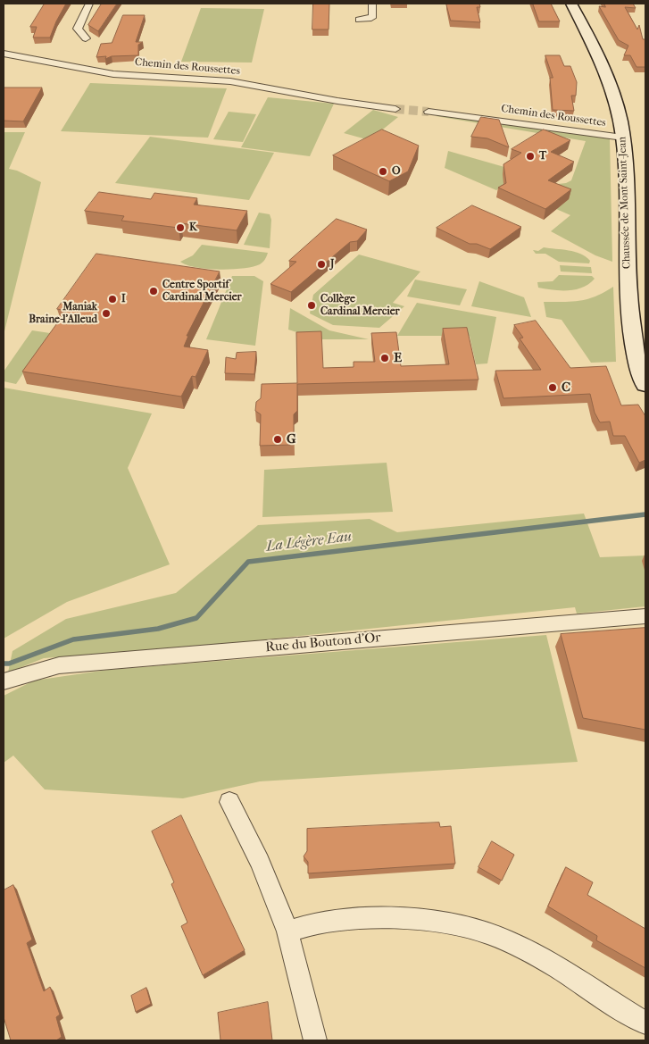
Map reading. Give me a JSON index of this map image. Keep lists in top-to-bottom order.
{
  "streets": {
    "main road": ["Chaussée de Mont Saint-Jean"],
    "street": ["Chemin des Roussettes", "Rue du Bouton d'Or"]
  },
  "crossings": [
    ["Chemin des Roussettes", "Chaussée de Mont Saint-Jean"]
  ],
  "water": ["La Légère Eau"],
  "places": [
    "T",
    "O",
    "K",
    "J",
    "Centre Sportif Cardinal Mercier",
    "I",
    "Collège Cardinal Mercier",
    "Maniak Braine-l'Alleud",
    "E",
    "C",
    "G"
  ]
}
